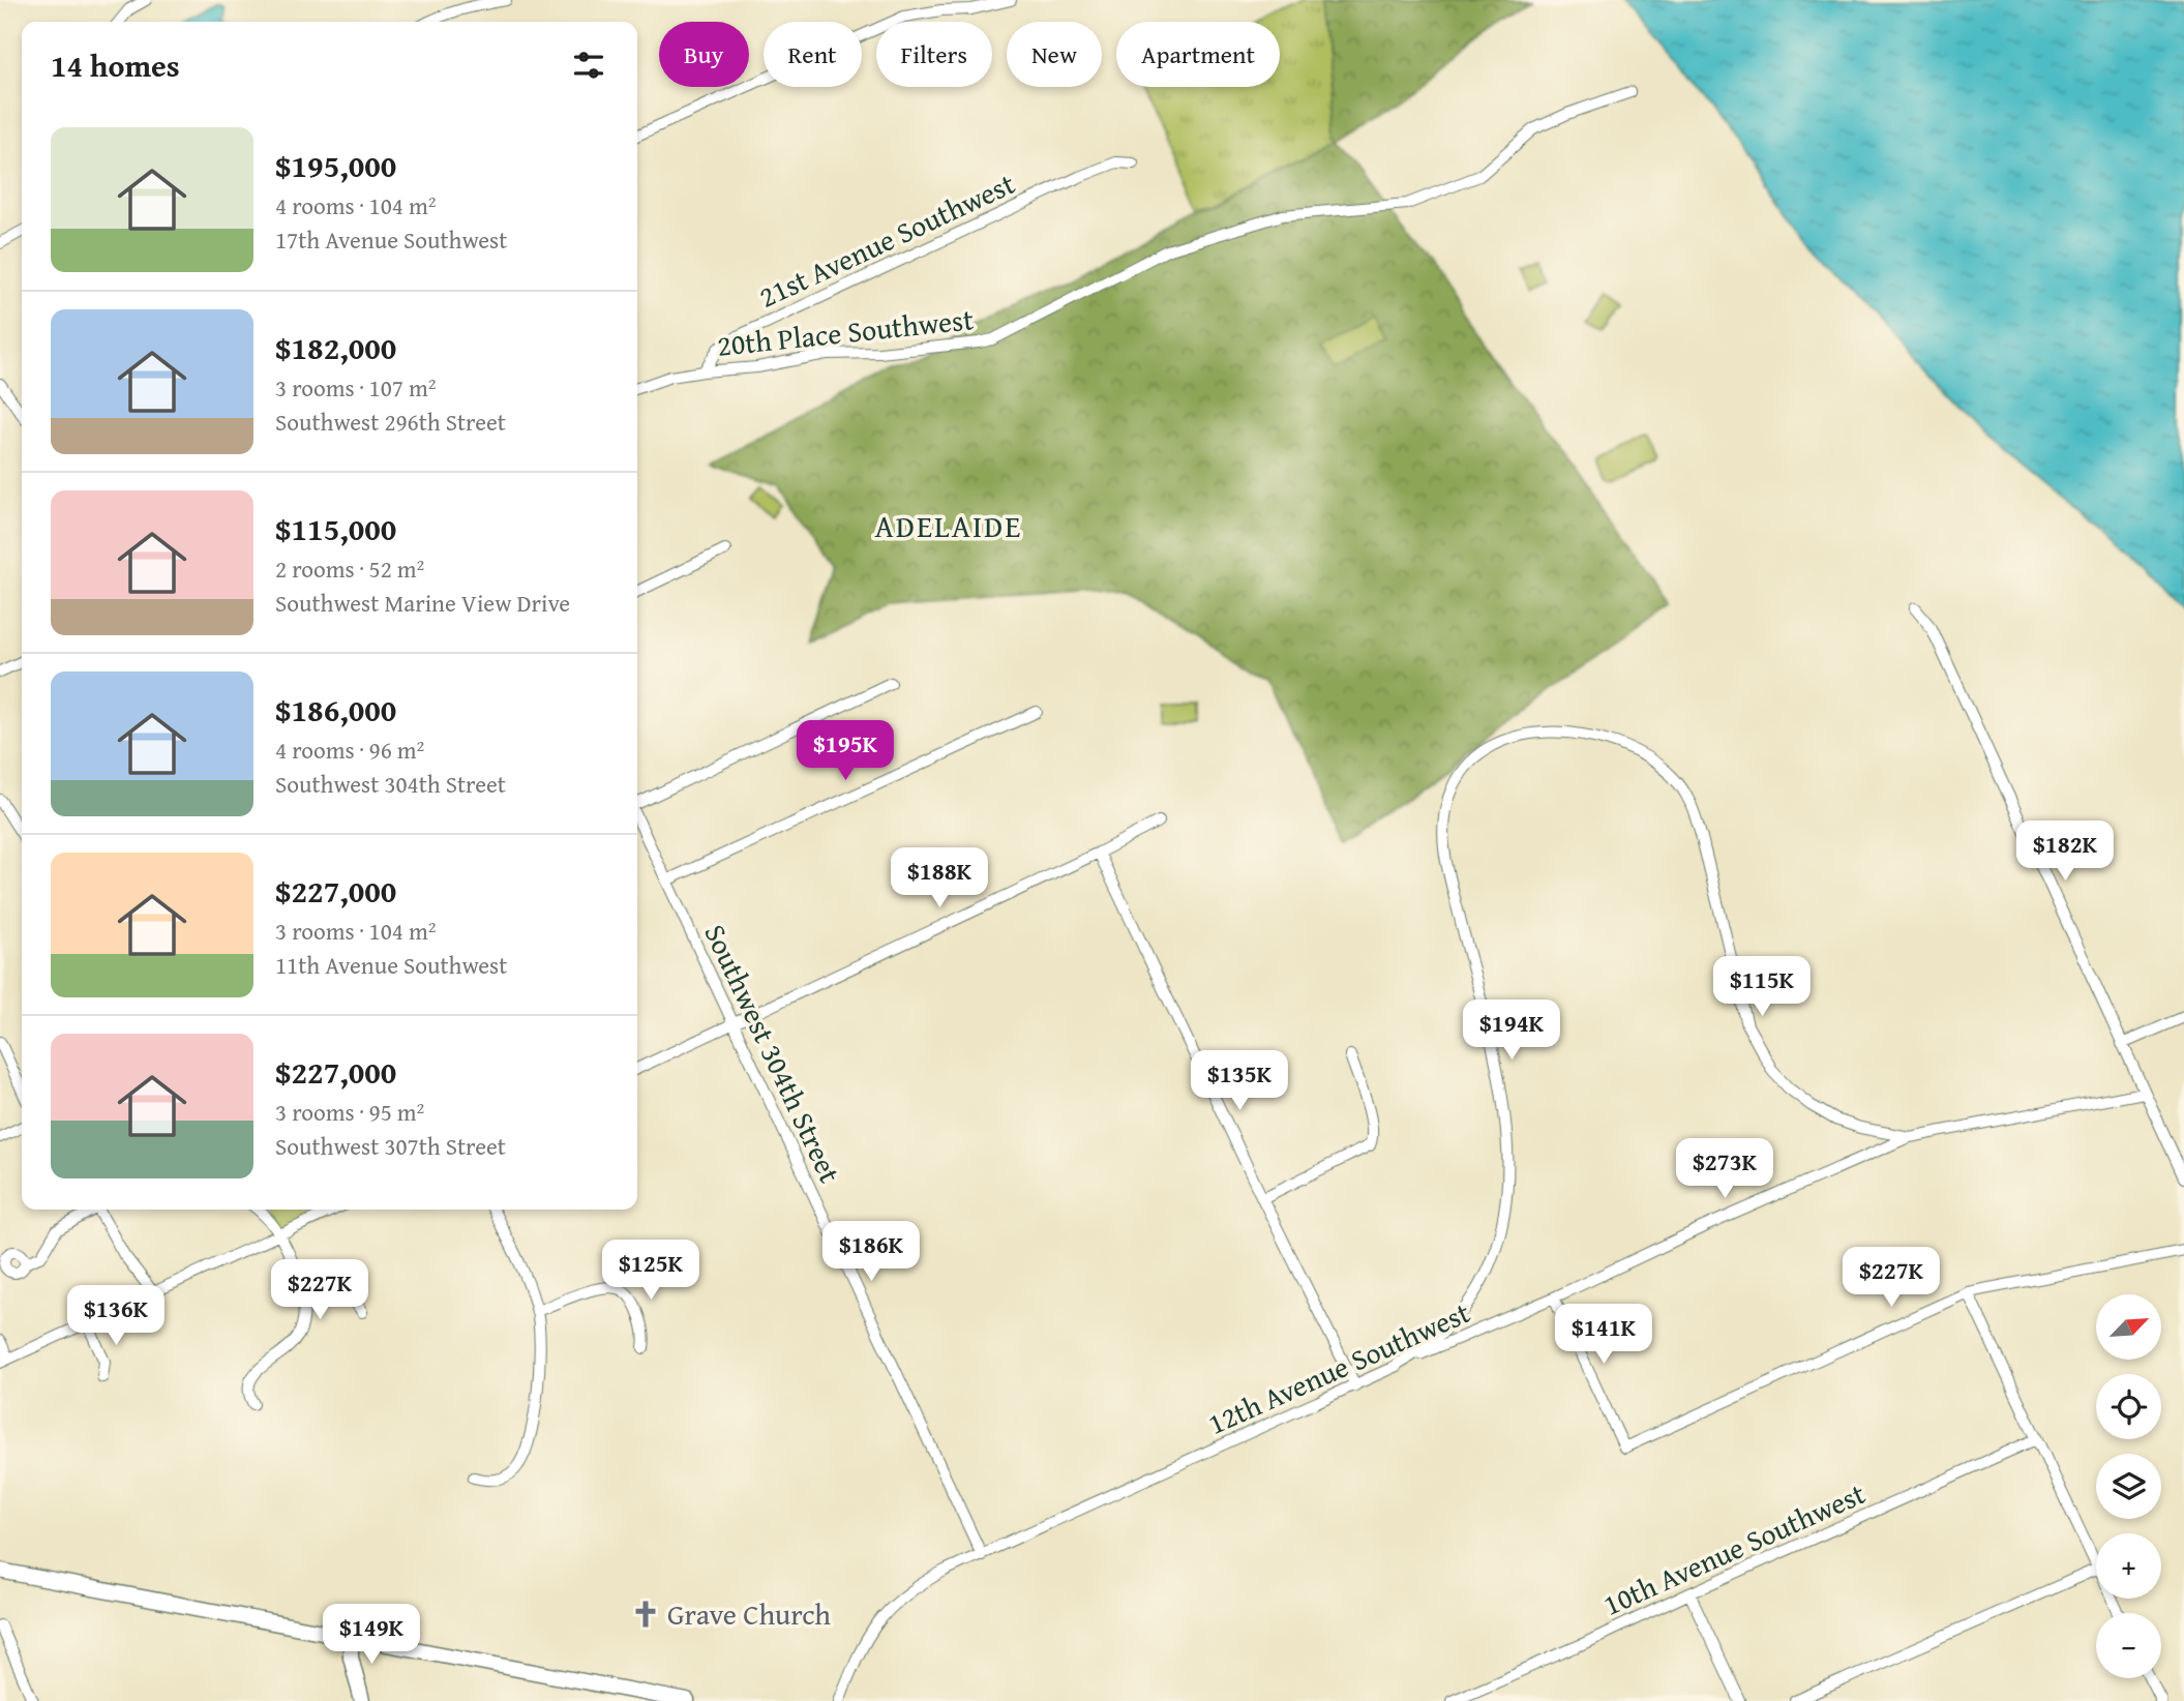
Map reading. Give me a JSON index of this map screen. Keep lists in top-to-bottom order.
{
  "streets": {
    "street": [
      "21st Avenue Southwest",
      "20th Place Southwest",
      "Southwest 304th Street",
      "12th Avenue Southwest",
      "10th Avenue Southwest"
    ]
  },
  "crossings": [
    ["21st Avenue Southwest", "20th Place Southwest"],
    ["Southwest 304th Street", "12th Avenue Southwest"]
  ],
  "districts": ["ADELAIDE"],
  "places": {
    "church": ["Grave Church"]
  },
  "north": "top right",
  "page": {
    "chip": [
      "Buy",
      "Rent",
      "Filters",
      "New",
      "Apartment"
    ],
    "heading": "14 homes",
    "list": [
      {
        "name": "$195,000",
        "note": "4 rooms · 104 m² · 17th Avenue Southwest"
      },
      {
        "name": "$182,000",
        "note": "3 rooms · 107 m² · Southwest 296th Street"
      },
      {
        "name": "$115,000",
        "note": "2 rooms · 52 m² · Southwest Marine View Drive"
      },
      {
        "name": "$186,000",
        "note": "4 rooms · 96 m² · Southwest 304th Street"
      },
      {
        "name": "$227,000",
        "note": "3 rooms · 104 m² · 11th Avenue Southwest"
      },
      {
        "name": "$227,000",
        "note": "3 rooms · 95 m² · Southwest 307th Street"
      }
    ],
    "price": [
      "$195K",
      "$182K",
      "$188K",
      "$115K",
      "$194K",
      "$135K",
      "$273K",
      "$186K",
      "$125K",
      "$227K",
      "$227K",
      "$136K",
      "$141K",
      "$149K"
    ],
    "map_buttons": ["+", "−"]
  }
}
